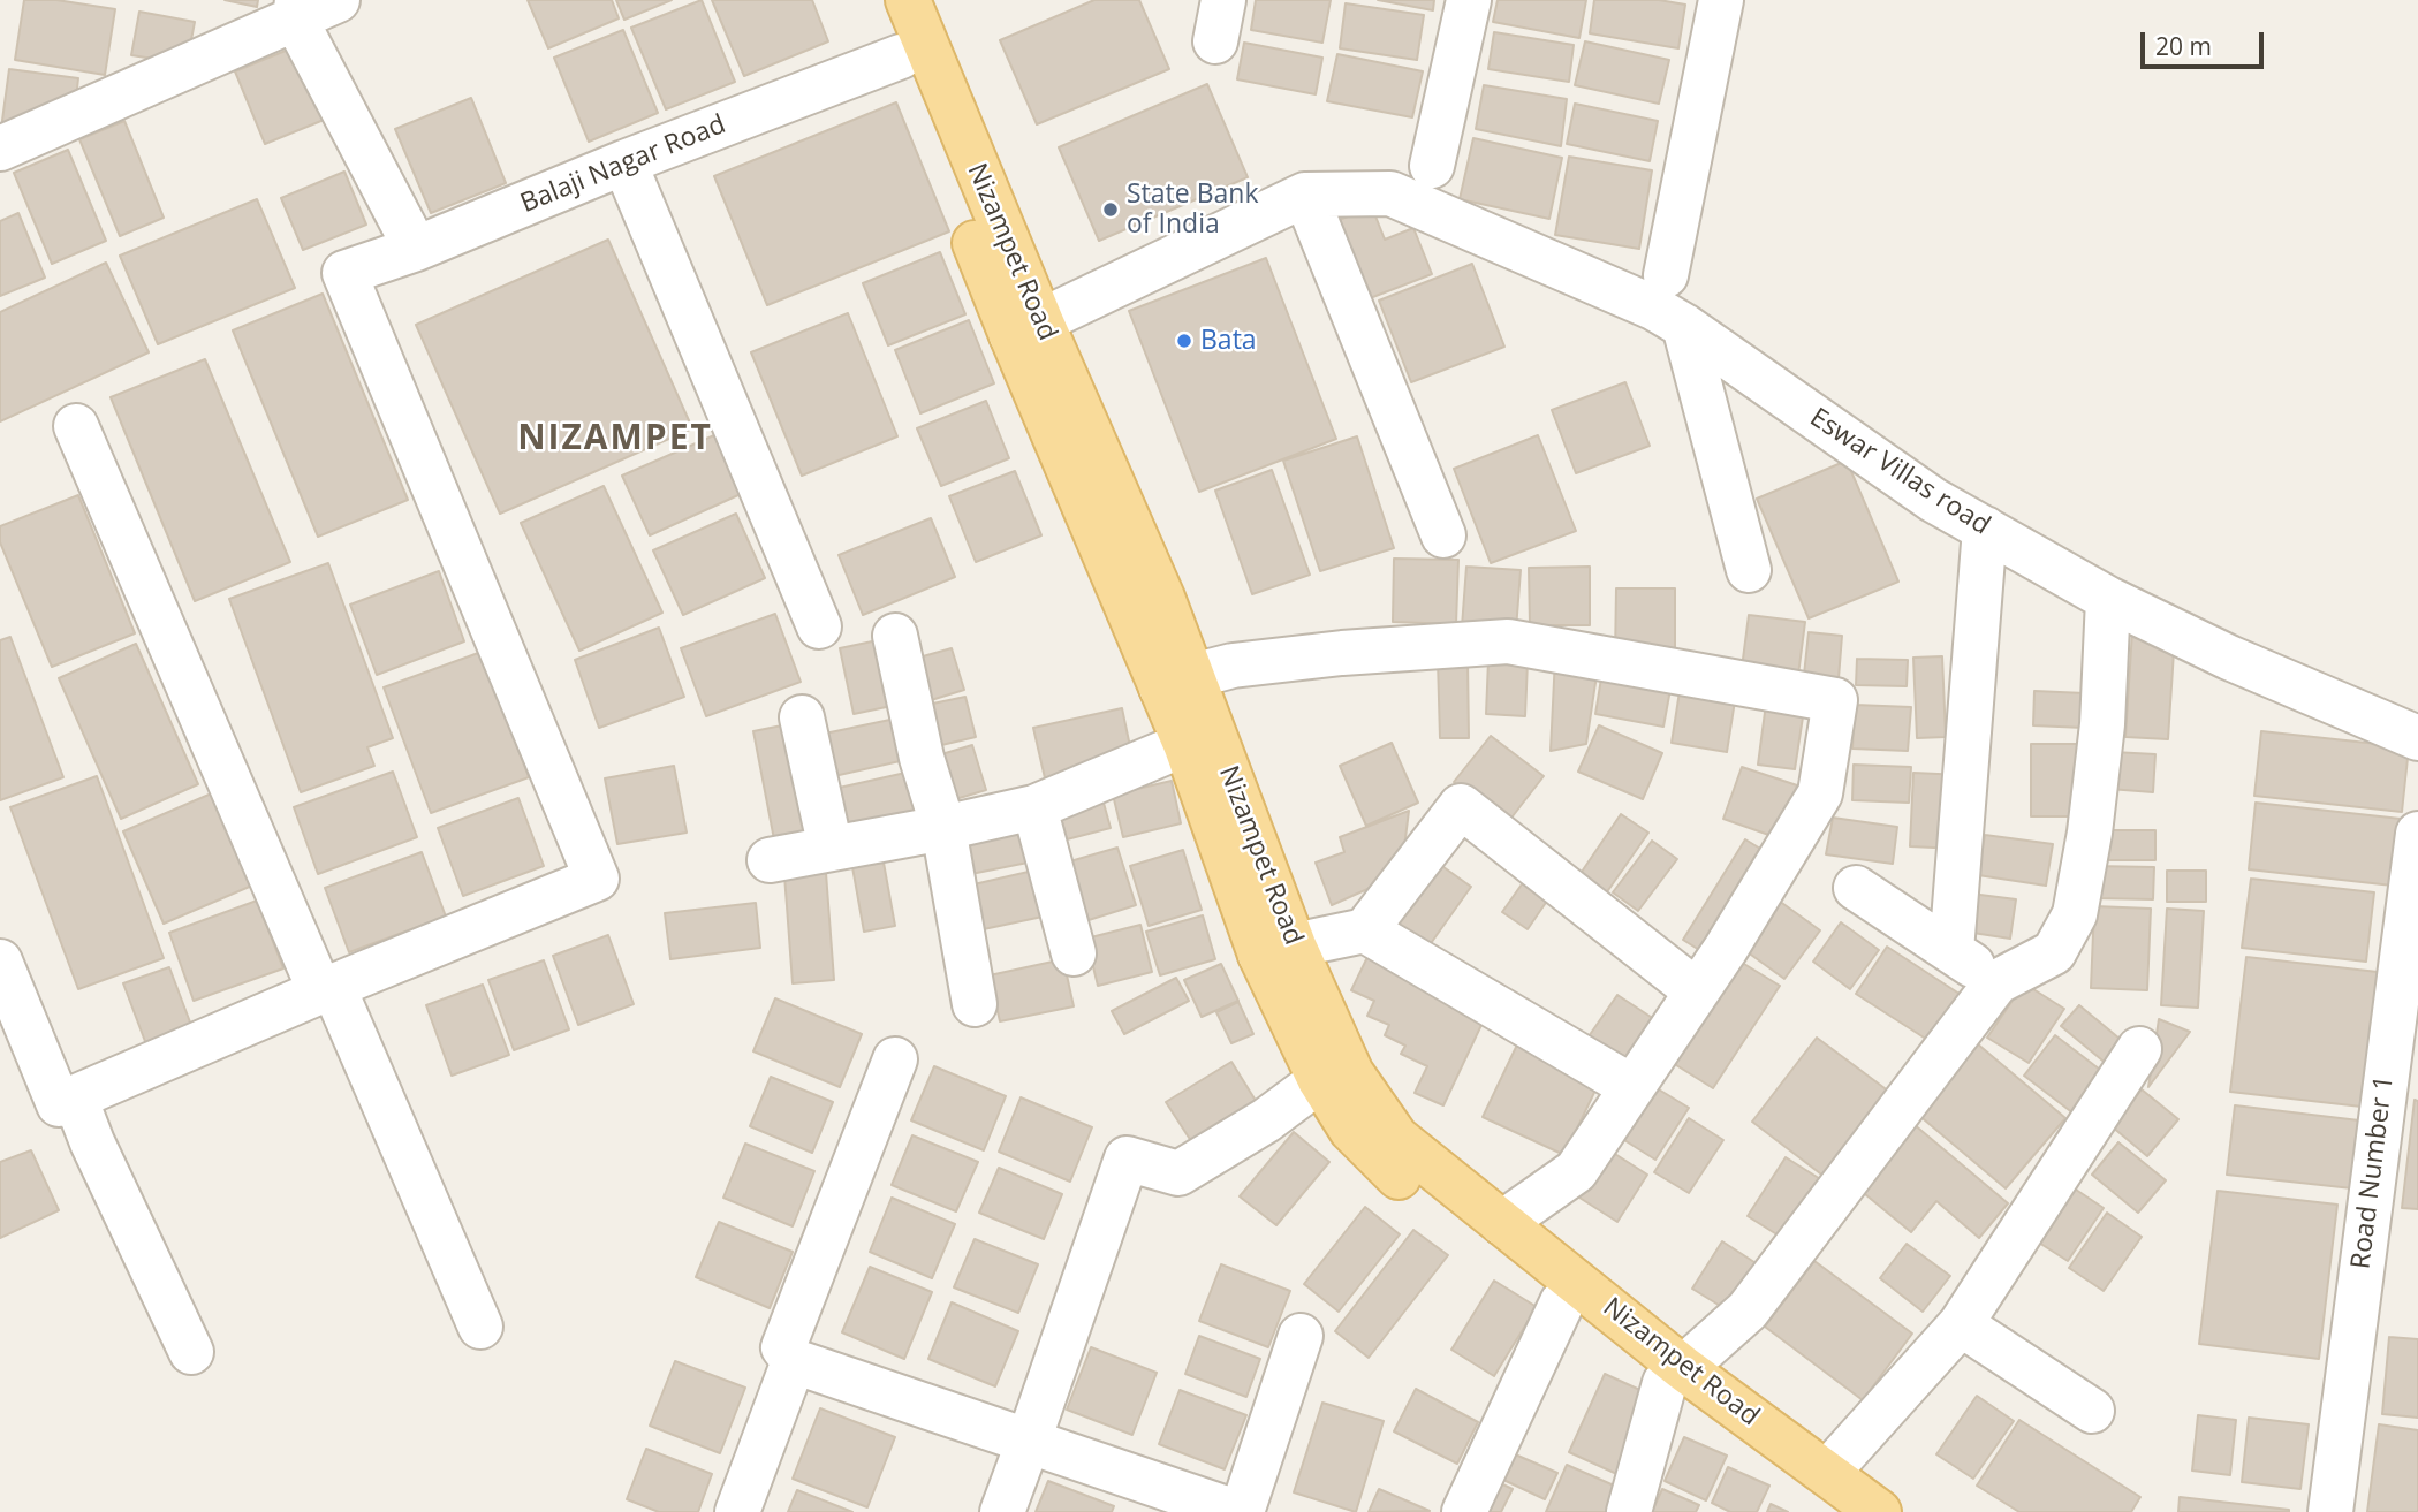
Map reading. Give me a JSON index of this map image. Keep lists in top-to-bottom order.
{
  "streets": {
    "main road": ["Nizampet Road"],
    "street": ["Balaji Nagar Road", "Eswar Villas road", "Road Number 1"]
  },
  "crossings": [
    ["Balaji Nagar Road", "Nizampet Road"]
  ],
  "districts": ["NIZAMPET"],
  "places": ["State Bank of India", "Bata"],
  "scale_bar": "20 m"
}
